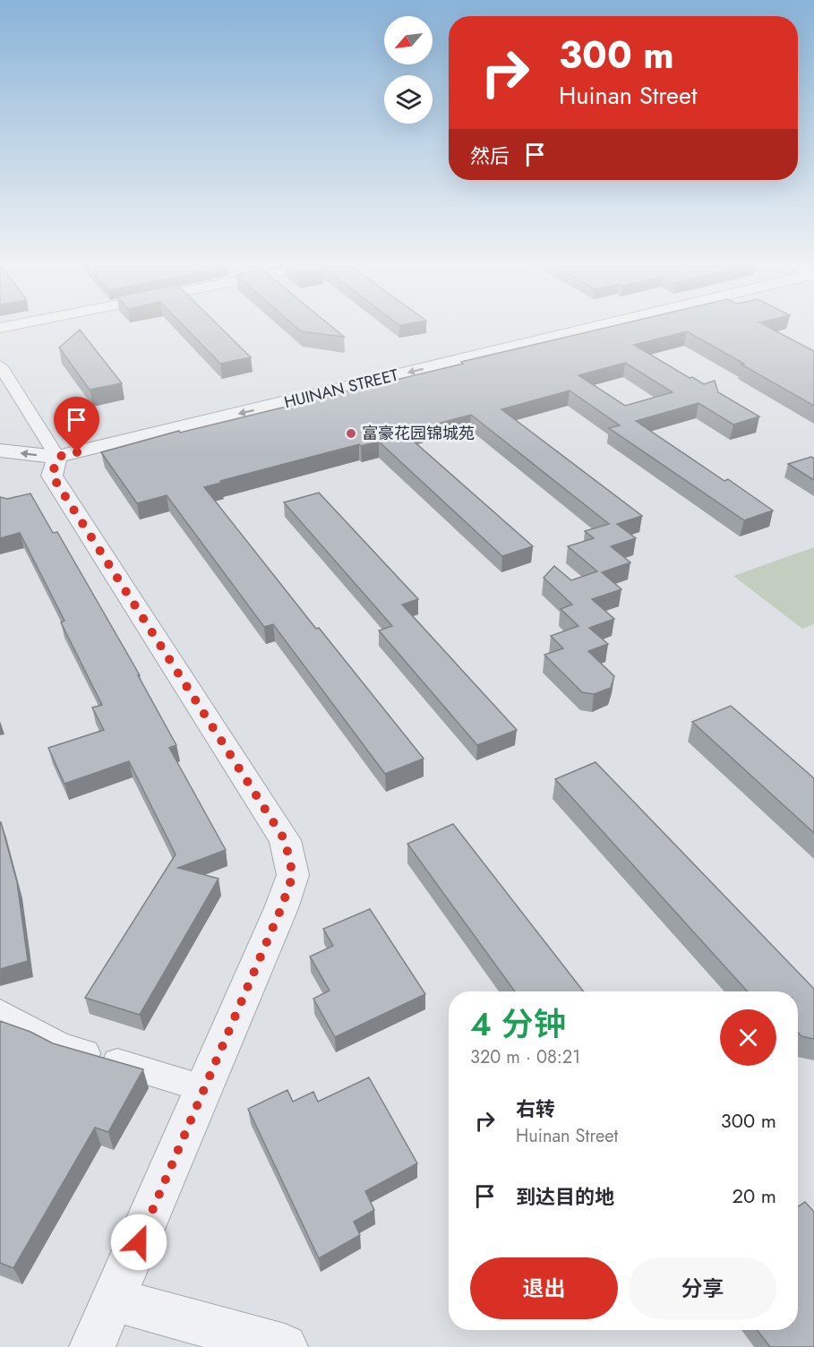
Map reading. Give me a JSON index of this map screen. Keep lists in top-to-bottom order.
{
  "streets": {
    "street": ["HUINAN STREET"]
  },
  "one_way": ["HUINAN STREET"],
  "places": ["富豪花园锦城苑"],
  "north": "bottom left",
  "page": {
    "turn": ["300 m", "Huinan Street"],
    "then": "然后",
    "heading": ["4 分钟", "320 m · 08:21"],
    "list": [
      {
        "name": "右转",
        "note": "Huinan Street",
        "value": "300 m"
      },
      {
        "name": "到达目的地",
        "value": "20 m"
      }
    ],
    "buttons": ["退出", "分享"]
  }
}
